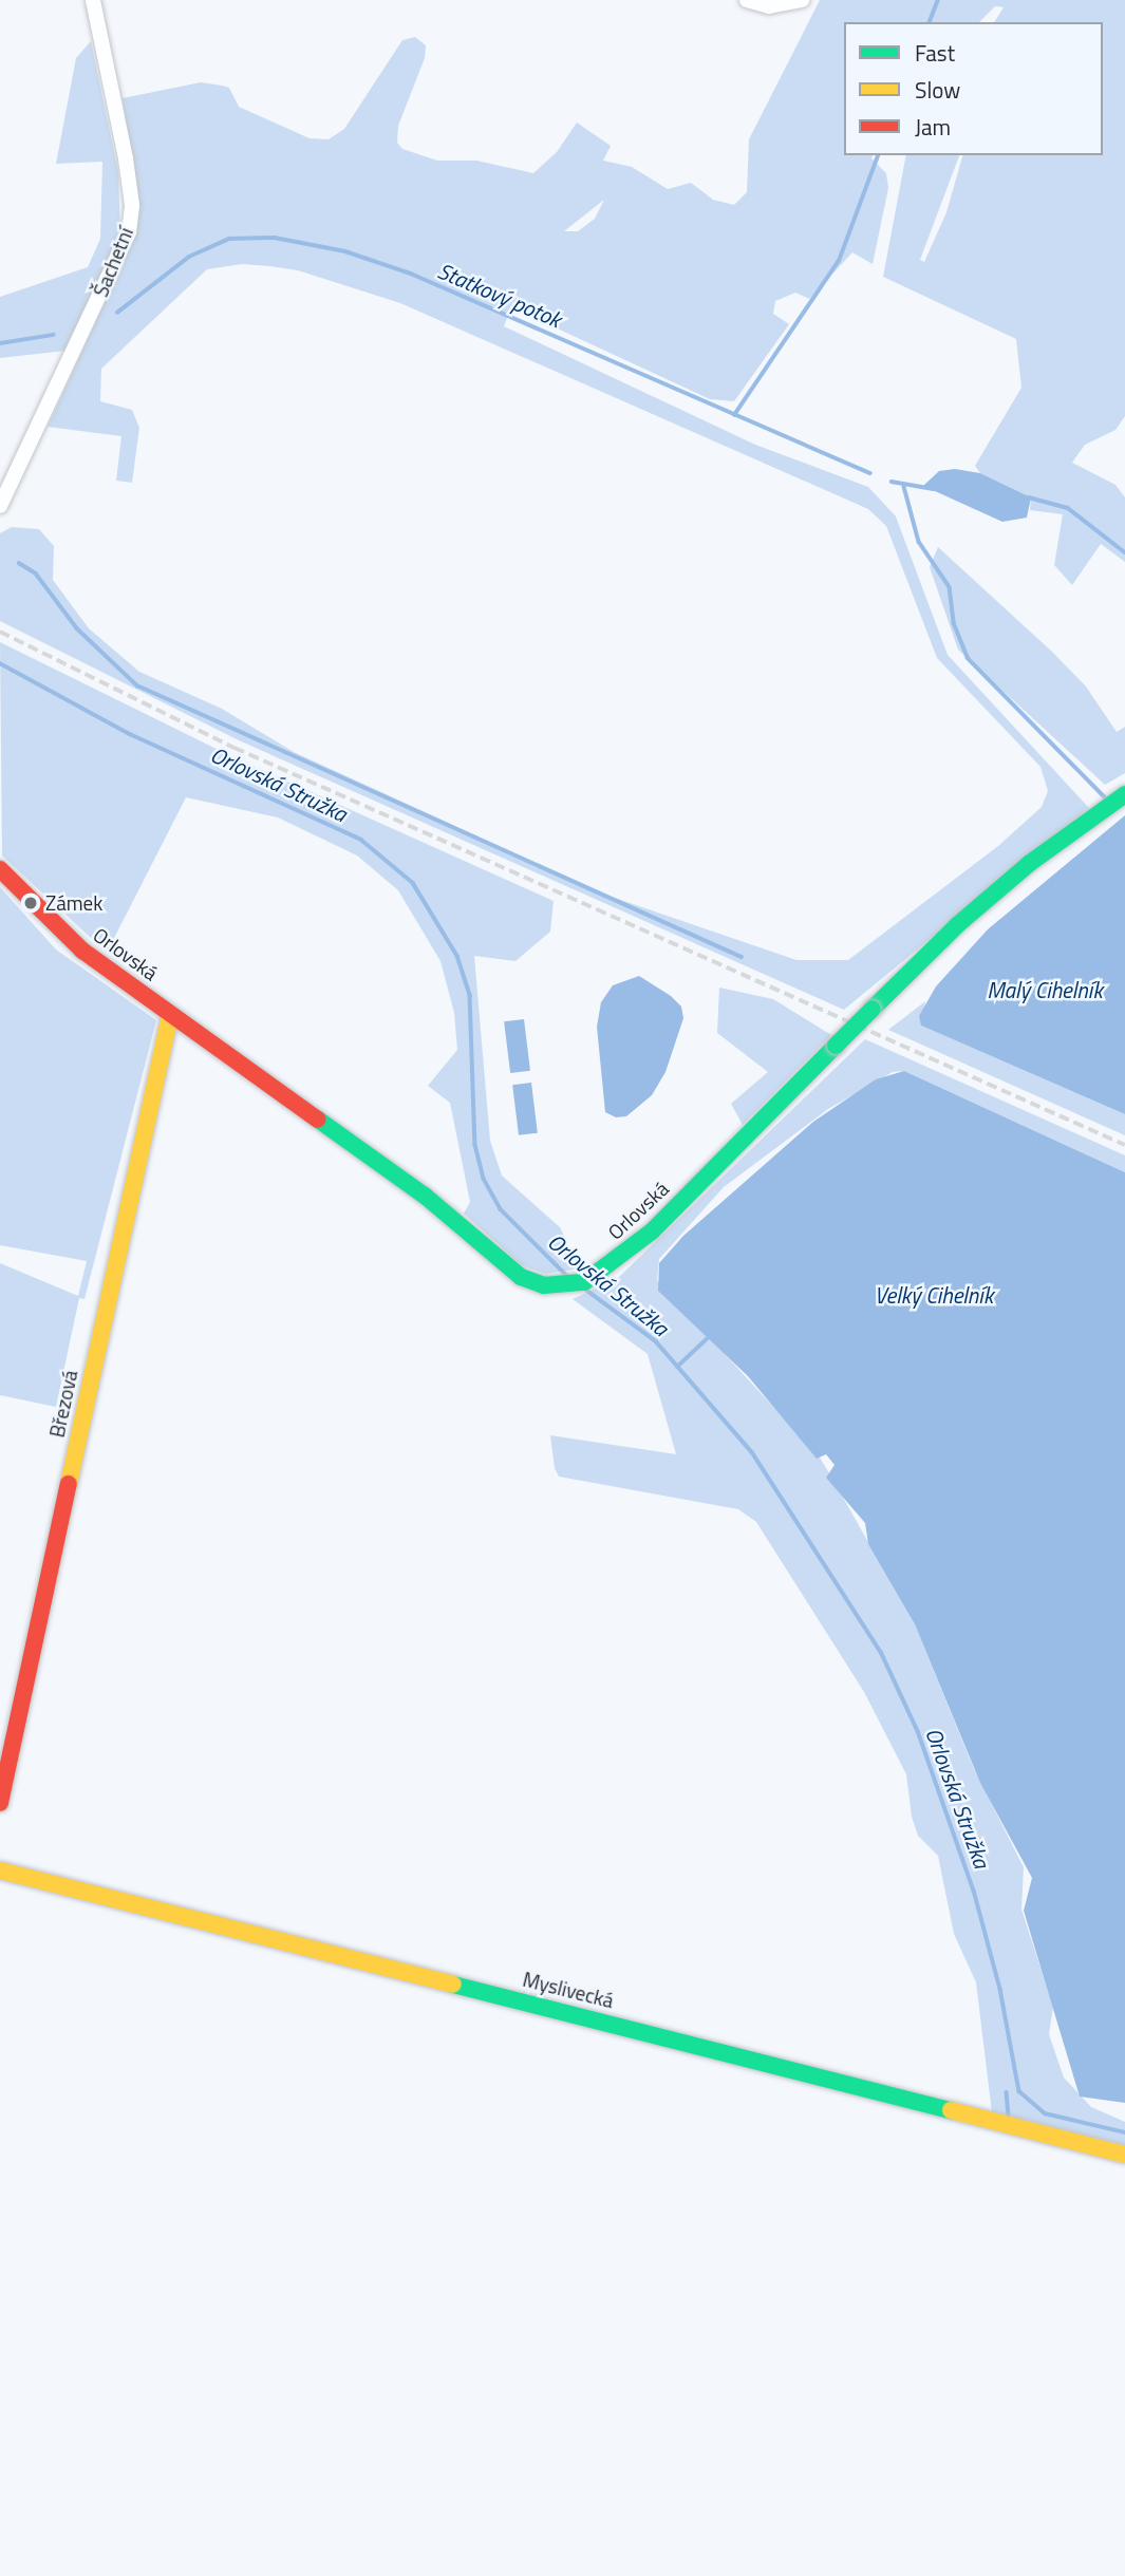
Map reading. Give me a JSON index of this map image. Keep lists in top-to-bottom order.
{
  "streets": {
    "street": [
      "Šachetní",
      "Orlovská",
      "Březová",
      "Myslivecká"
    ]
  },
  "crossings": [
    ["Orlovská", "Březová"]
  ],
  "water": [
    "Statkový potok",
    "Orlovská Stružka",
    "Malý Cihelník",
    "Velký Cihelník"
  ],
  "places": ["Zámek"],
  "legend": ["Fast", "Slow", "Jam"]
}
